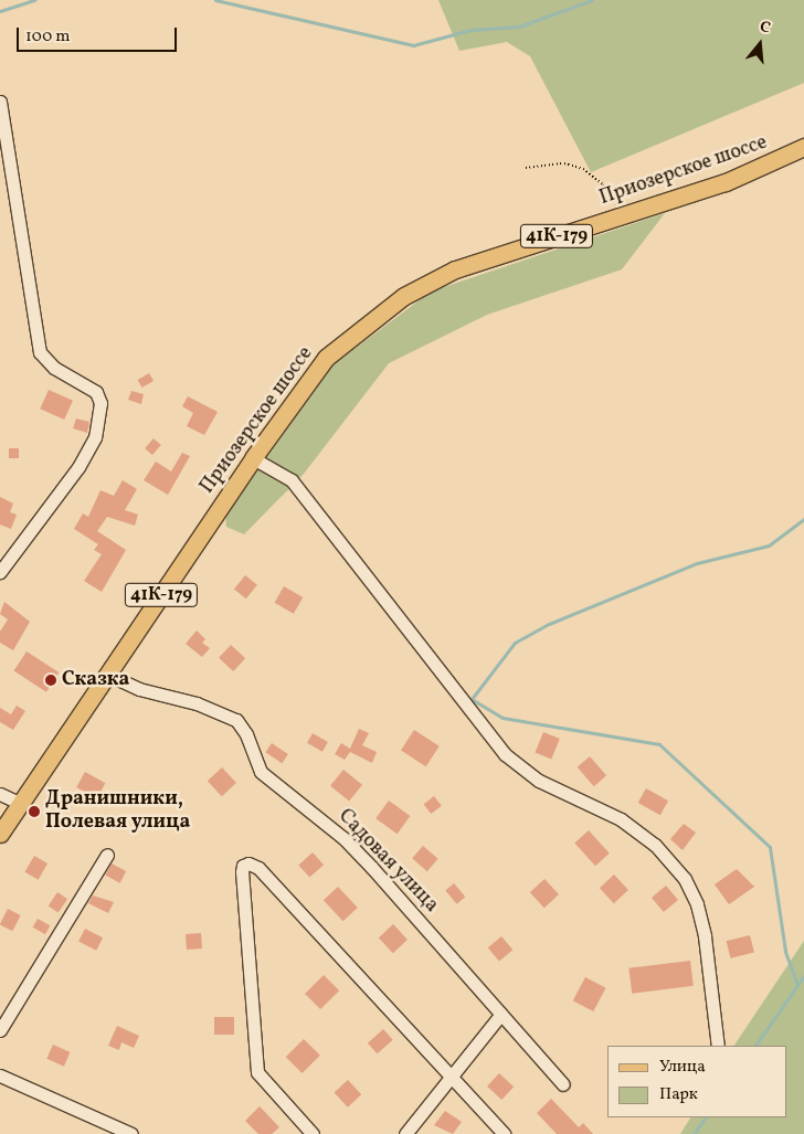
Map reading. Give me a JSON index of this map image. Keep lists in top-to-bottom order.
{
  "streets": {
    "main road": ["Приозерское шоссе", "41К-179"],
    "street": ["Садовая улица"]
  },
  "crossings": [
    ["Приозерское шоссе", "Садовая улица"]
  ],
  "places": ["Сказка", "Дранишники, Полевая улица"],
  "legend": ["Улица", "Парк"],
  "scale_bar": "100 m",
  "north": "top"
}
